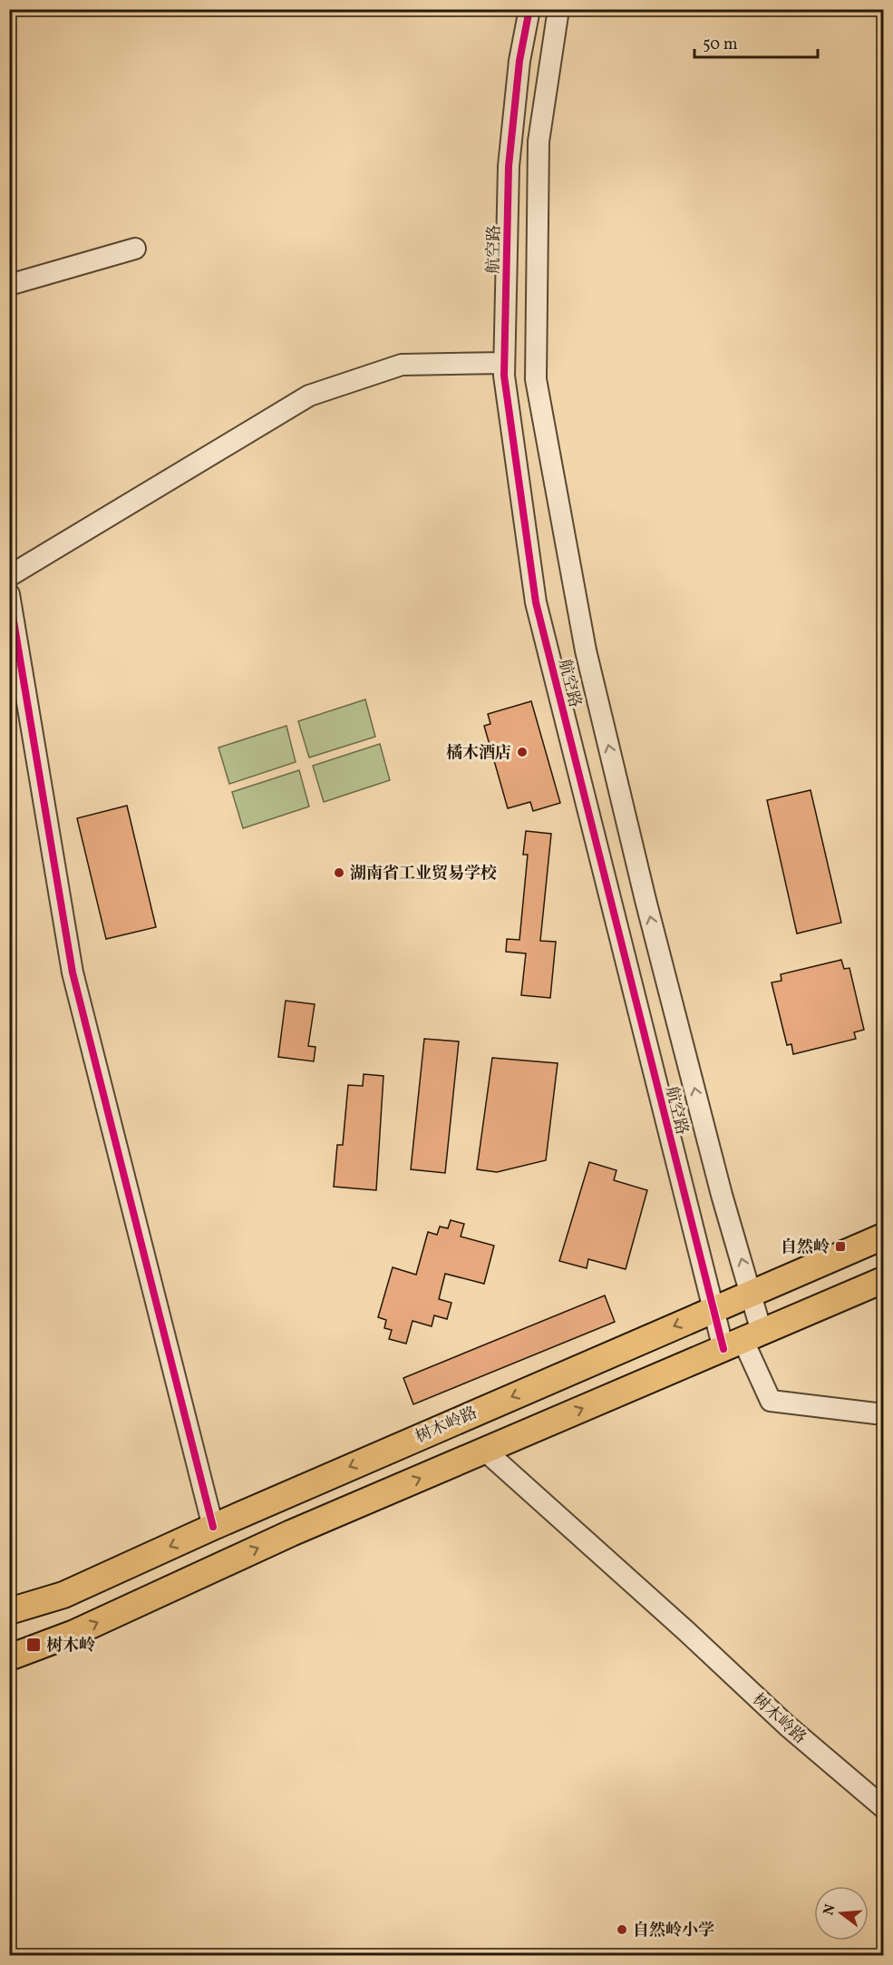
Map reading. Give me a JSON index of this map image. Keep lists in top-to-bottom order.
{
  "streets": {
    "main road": ["树木岭路"],
    "street": ["航空路"]
  },
  "crossings": [
    ["航空路", "树木岭路"]
  ],
  "places": {
    "other": ["橘木酒店", "湖南省工业贸易学校", "自然岭小学"],
    "transit": ["自然岭", "树木岭"]
  },
  "scale_bar": "50 m",
  "north": "left"
}
